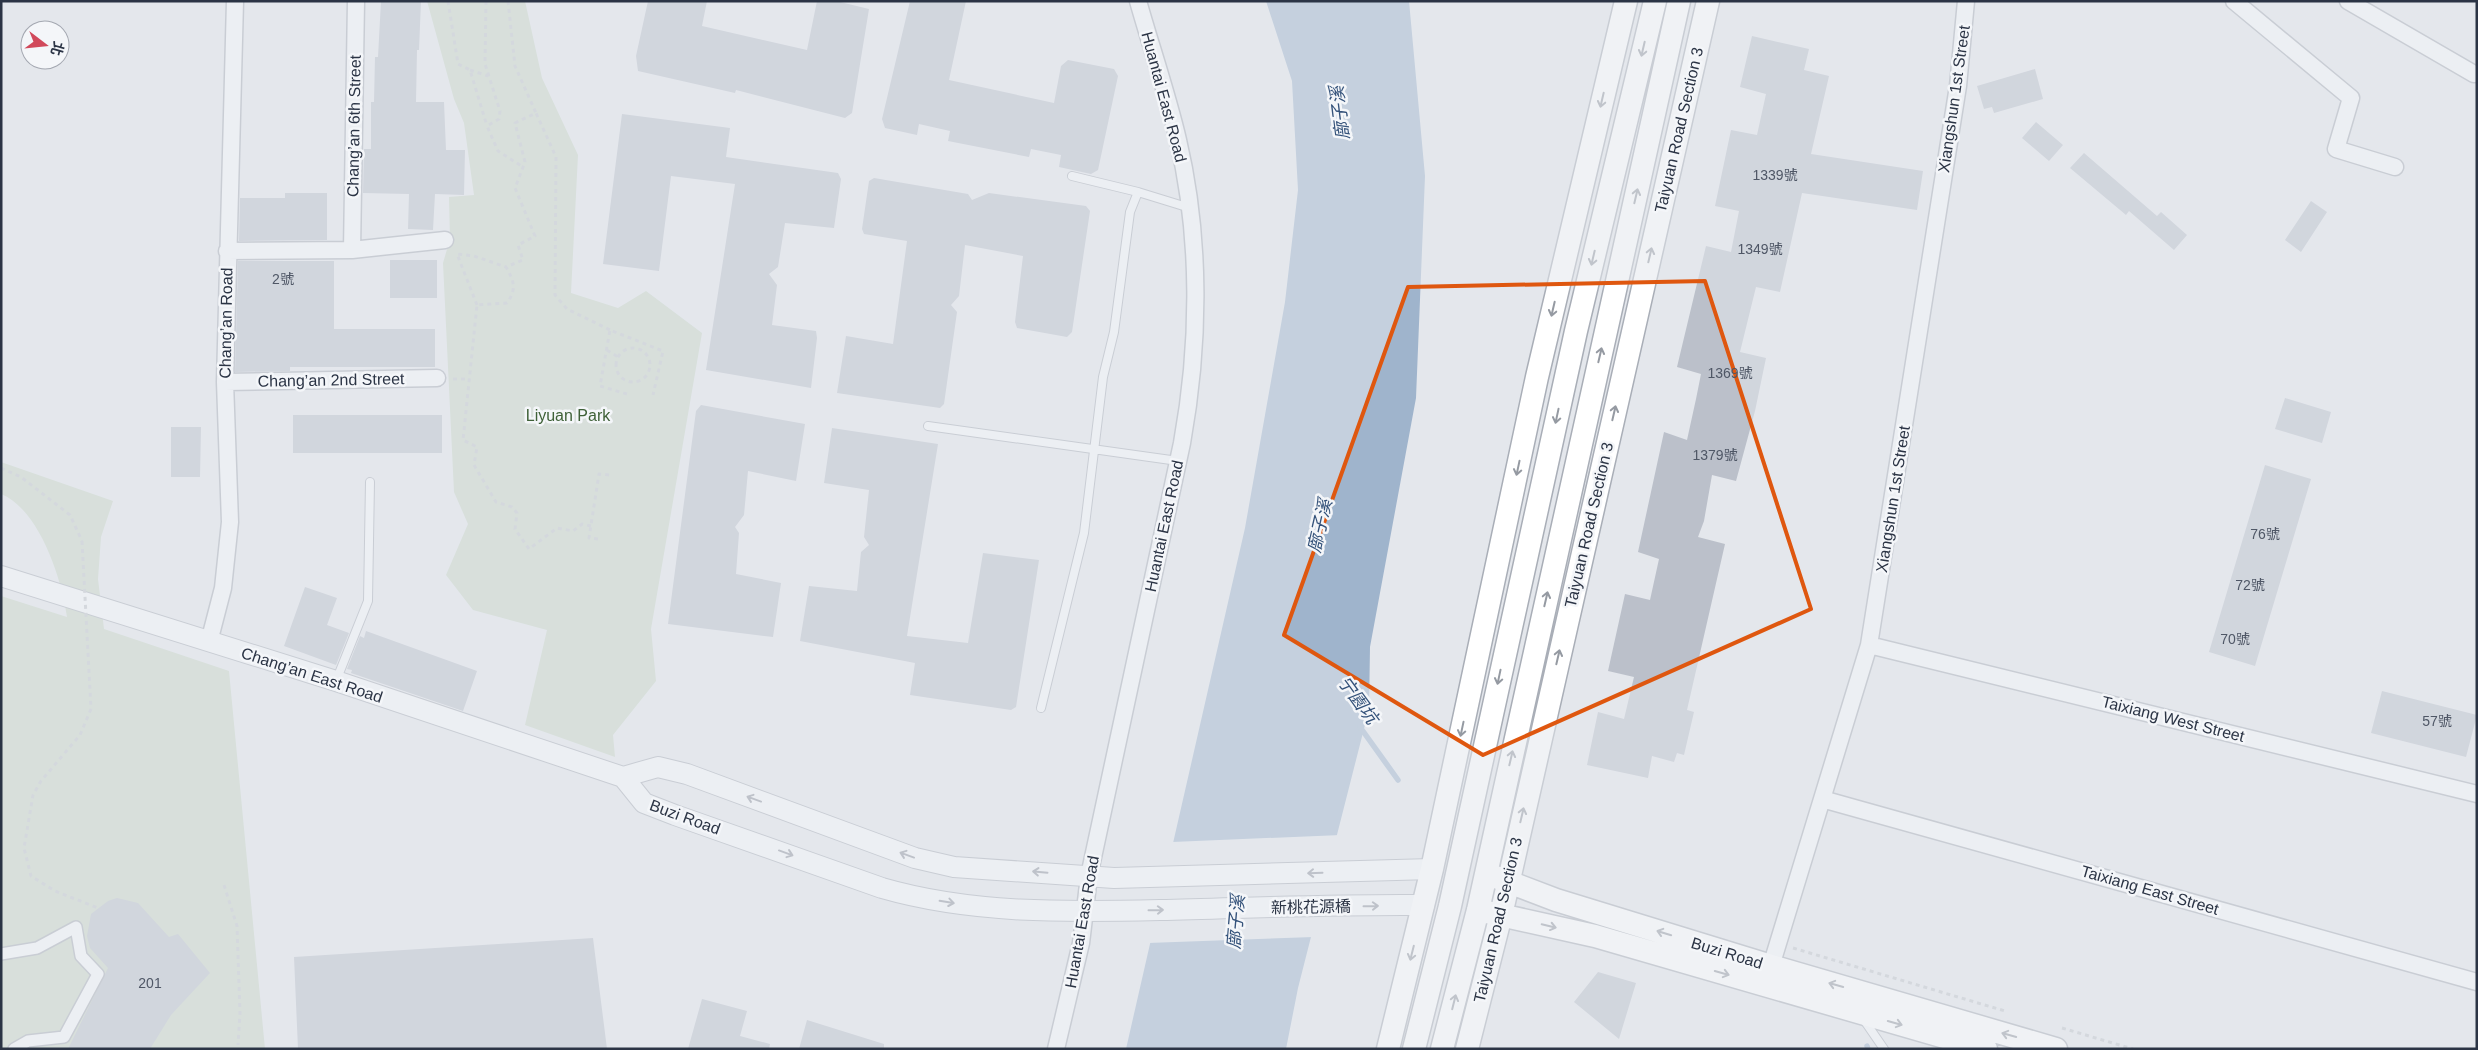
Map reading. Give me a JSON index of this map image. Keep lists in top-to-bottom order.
{
  "streets": {
    "main road": ["Taiyuan Road Section 3", "Buzi Road"],
    "street": [
      "Huantai East Road",
      "Xiangshun 1st Street",
      "Chang’an 6th Street",
      "Chang’an Road",
      "Chang’an 2nd Street",
      "Chang’an East Road",
      "Taixiang West Street",
      "Taixiang East Street",
      "新桃花源橋"
    ]
  },
  "crossings": [
    ["Huantai East Road", "Buzi Road"],
    ["Huantai East Road", "新桃花源橋"],
    ["Xiangshun 1st Street", "Taixiang West Street"],
    ["Xiangshun 1st Street", "Buzi Road"],
    ["Xiangshun 1st Street", "Taixiang East Street"],
    ["Taiyuan Road Section 3", "Buzi Road"],
    ["Chang’an Road", "Chang’an 2nd Street"],
    ["Chang’an Road", "Chang’an East Road"],
    ["Chang’an East Road", "Buzi Road"],
    ["Buzi Road", "新桃花源橋"]
  ],
  "water": ["廍子溪", "宁園坑"],
  "parks": ["Liyuan Park"],
  "house_numbers": [
    "1339號",
    "1349號",
    "2號",
    "1369號",
    "1379號",
    "76號",
    "72號",
    "70號",
    "57號",
    "201"
  ],
  "north": "right"
}
